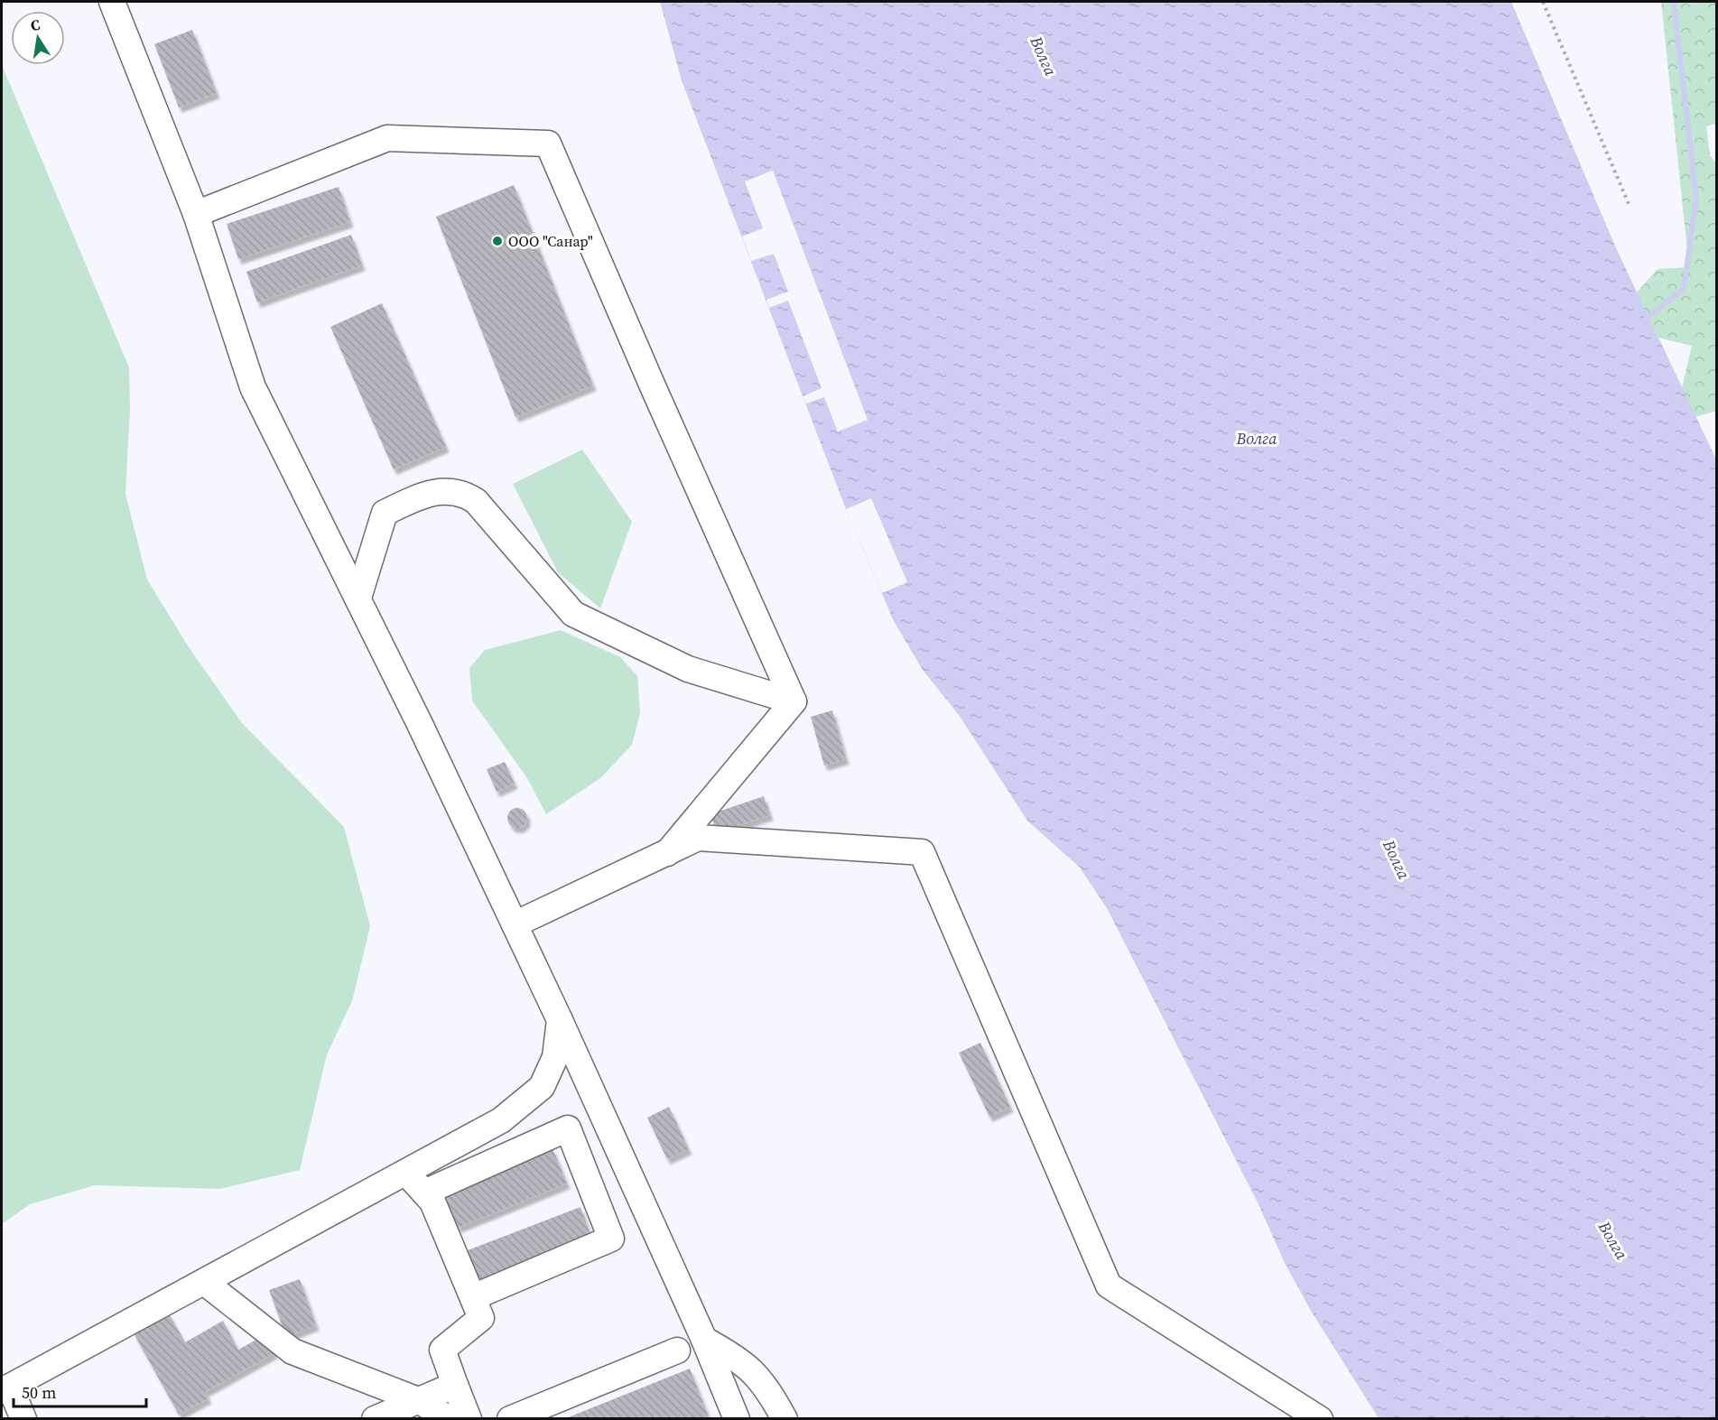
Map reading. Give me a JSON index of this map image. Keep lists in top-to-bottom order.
{
  "water": ["Волга"],
  "places": ["ООО \"Санар\""],
  "scale_bar": "50 m",
  "north": "top"
}
